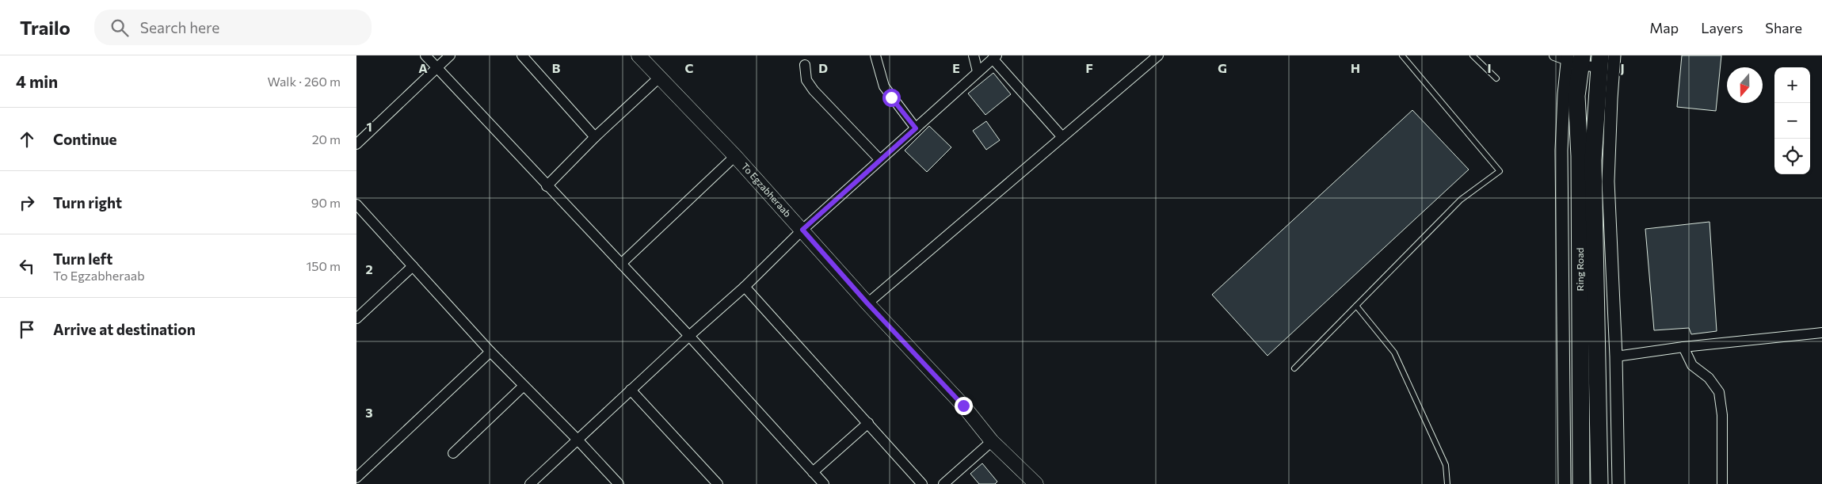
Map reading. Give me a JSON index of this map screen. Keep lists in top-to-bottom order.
{
  "streets": {
    "highway": ["Ring Road"],
    "main road": ["To Egzabheraab"]
  },
  "north": "bottom",
  "page": {
    "header": "Trailo",
    "search": "Search here",
    "nav": ["Map", "Layers", "Share"],
    "heading": ["4 min", "Walk · 260 m"],
    "map_buttons": ["+", "−"],
    "list": [
      ["Continue", "20 m"],
      ["Turn right", "90 m"],
      ["Turn left", "To Egzabheraab", "150 m"],
      "Arrive at destination"
    ]
  },
  "grid": {
    "columns": [
      "A",
      "B",
      "C",
      "D",
      "E",
      "F",
      "G",
      "H",
      "I",
      "J"
    ],
    "rows": ["1", "2", "3"]
  }
}
